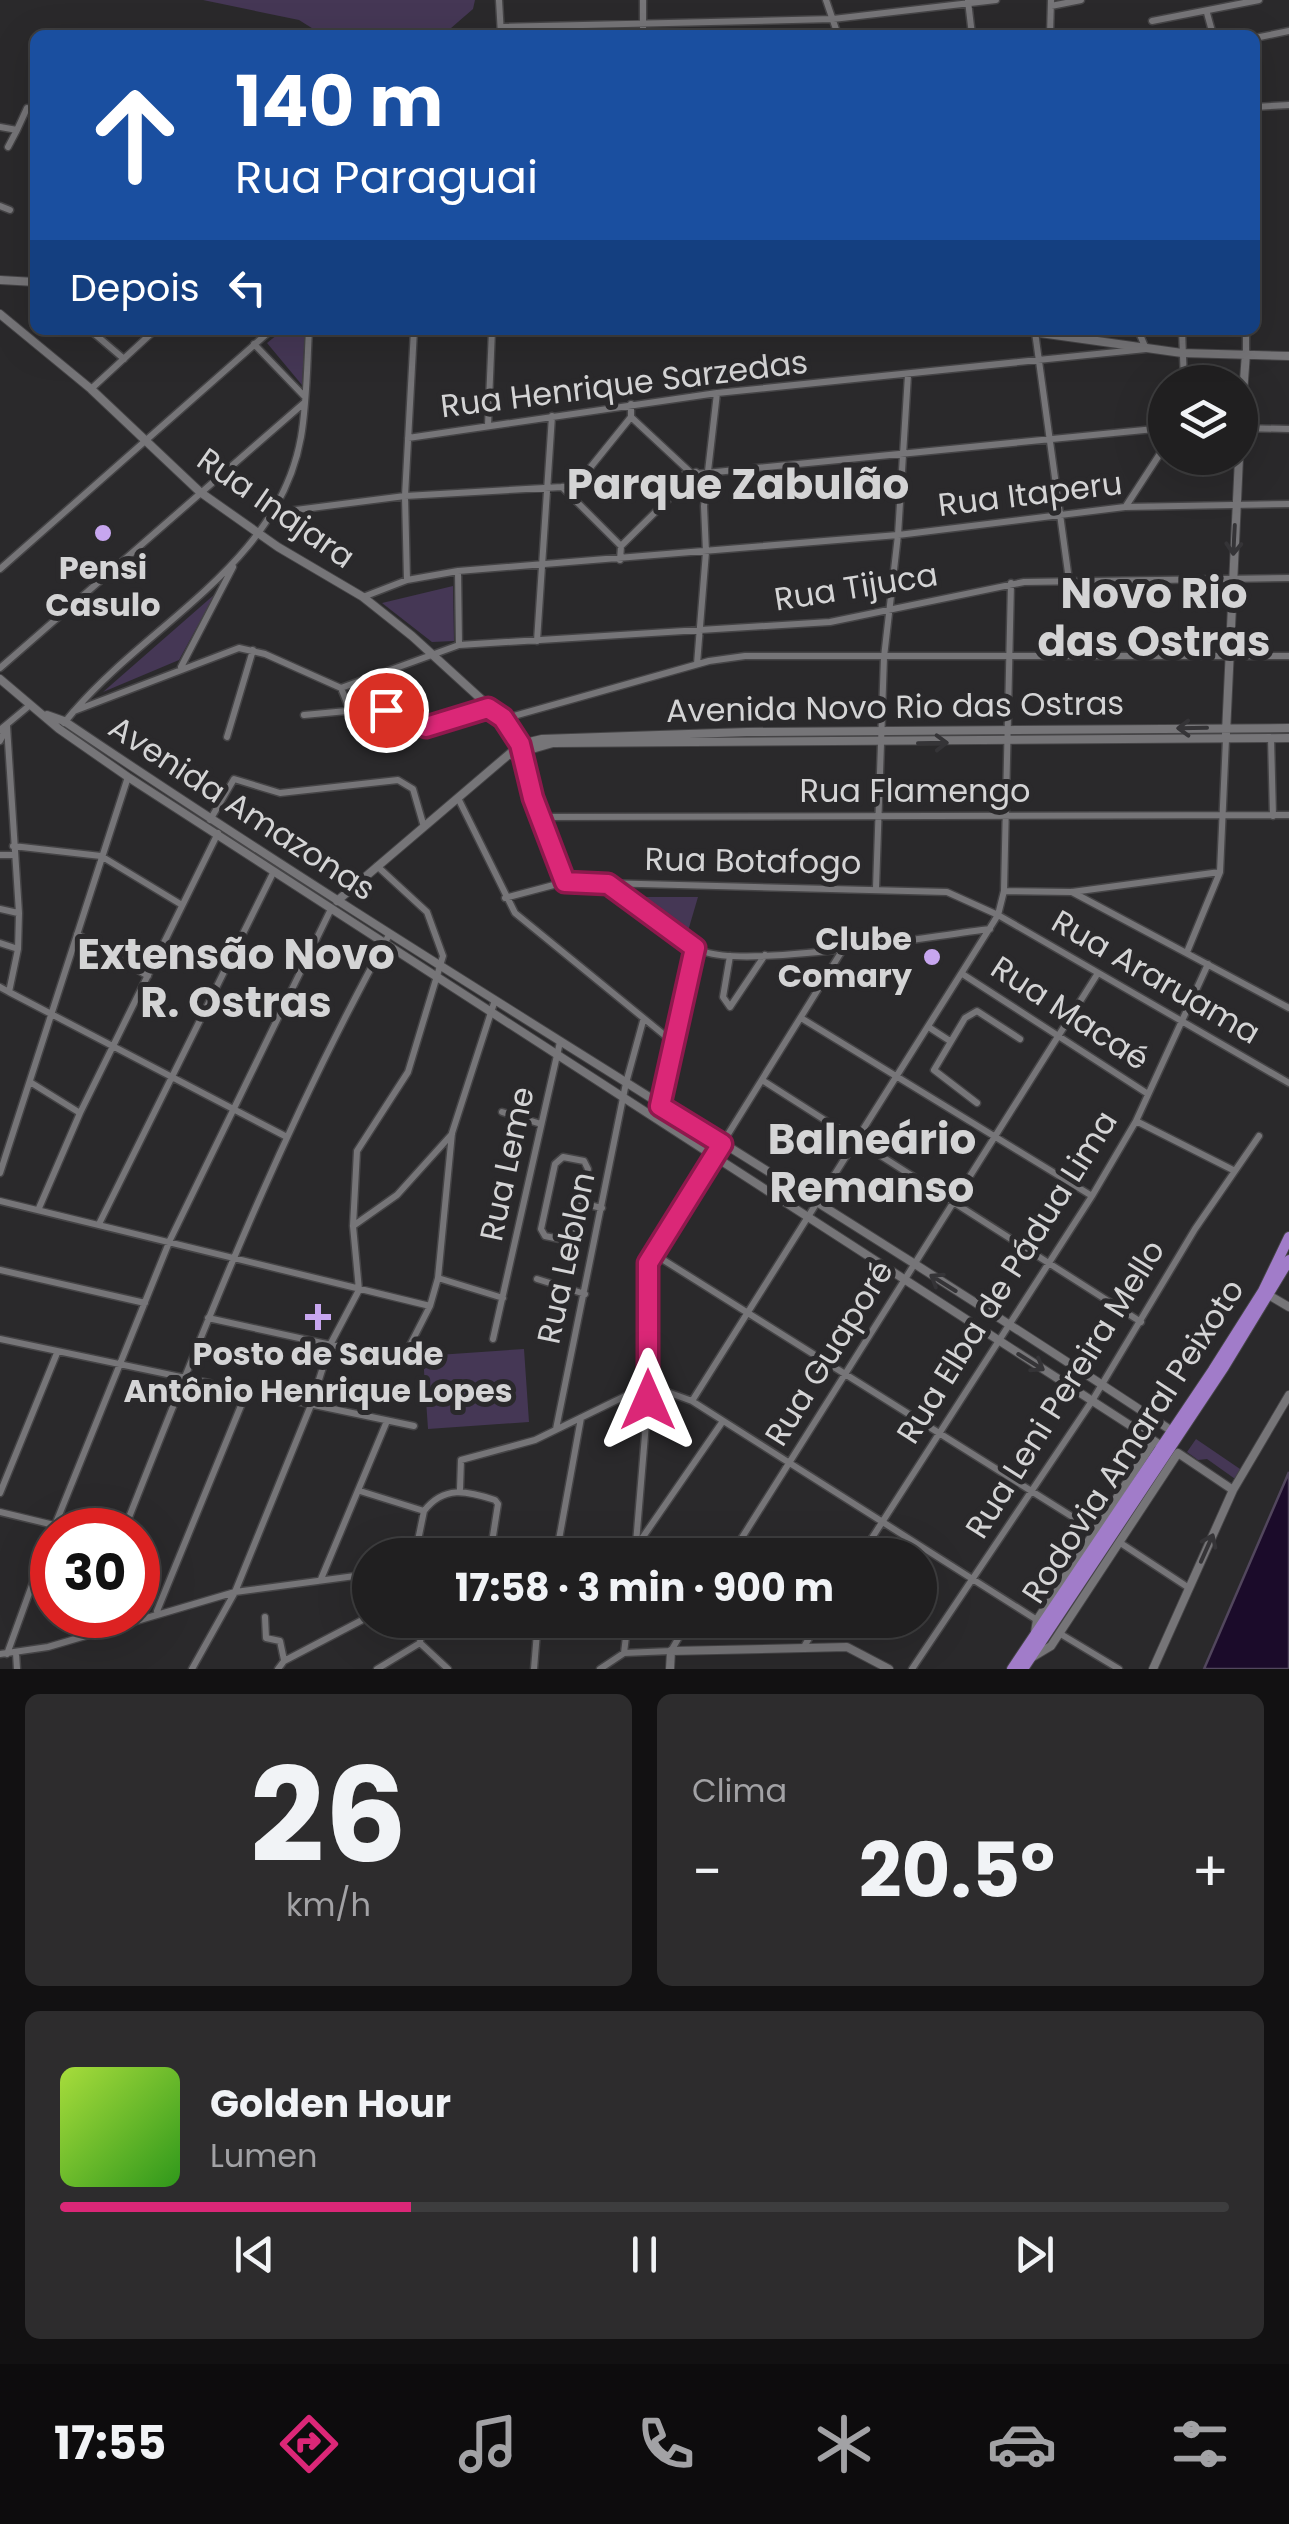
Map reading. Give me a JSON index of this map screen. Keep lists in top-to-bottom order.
{
  "streets": {
    "highway": ["Rodovia Amaral Peixoto"],
    "street": [
      "Rua Henrique Sarzedas",
      "Rua Itaperu",
      "Rua Inajara",
      "Rua Tijuca",
      "Avenida Novo Rio das Ostras",
      "Rua Flamengo",
      "Avenida Amazonas",
      "Rua Botafogo",
      "Rua Araruama",
      "Rua Macaé",
      "Rua Leme",
      "Rua Leblon",
      "Rua Elba de Pádua Lima",
      "Rua Guaporé",
      "Rua Leni Pereira Mello"
    ]
  },
  "crossings": [
    ["Rua Itaperu", "Rua Inajara"],
    ["Rua Inajara", "Rua Tijuca"],
    ["Rua Inajara", "Avenida Novo Rio das Ostras"],
    ["Avenida Novo Rio das Ostras", "Avenida Amazonas"],
    ["Avenida Amazonas", "Rua Leme"],
    ["Avenida Amazonas", "Rua Leblon"],
    ["Avenida Amazonas", "Rua Elba de Pádua Lima"],
    ["Avenida Amazonas", "Rua Guaporé"],
    ["Avenida Amazonas", "Rua Leni Pereira Mello"],
    ["Avenida Amazonas", "Rodovia Amaral Peixoto"],
    ["Rua Botafogo", "Rua Araruama"],
    ["Rua Araruama", "Rua Elba de Pádua Lima"],
    ["Rua Araruama", "Rua Guaporé"],
    ["Rua Macaé", "Rua Elba de Pádua Lima"],
    ["Rua Macaé", "Rua Guaporé"]
  ],
  "districts": [
    "Parque Zabulão",
    "Novo Rio das Ostras",
    "Extensão Novo R. Ostras",
    "Balneário Remanso"
  ],
  "places": {
    "other": ["Pensi Casulo", "Clube Comary"],
    "health": ["Posto de Saude Antônio Henrique Lopes"]
  },
  "page": {
    "turn": ["140 m", "Rua Paraguai"],
    "then": "Depois",
    "limit": "30",
    "trip": "17:58 · 3 min · 900 m",
    "tile": [
      ["26", "km/h"],
      "Clima"
    ],
    "heat": ["−", "20.5°", "+"],
    "song": ["Golden Hour", "Lumen"],
    "tabs": "17:55"
  }
}
